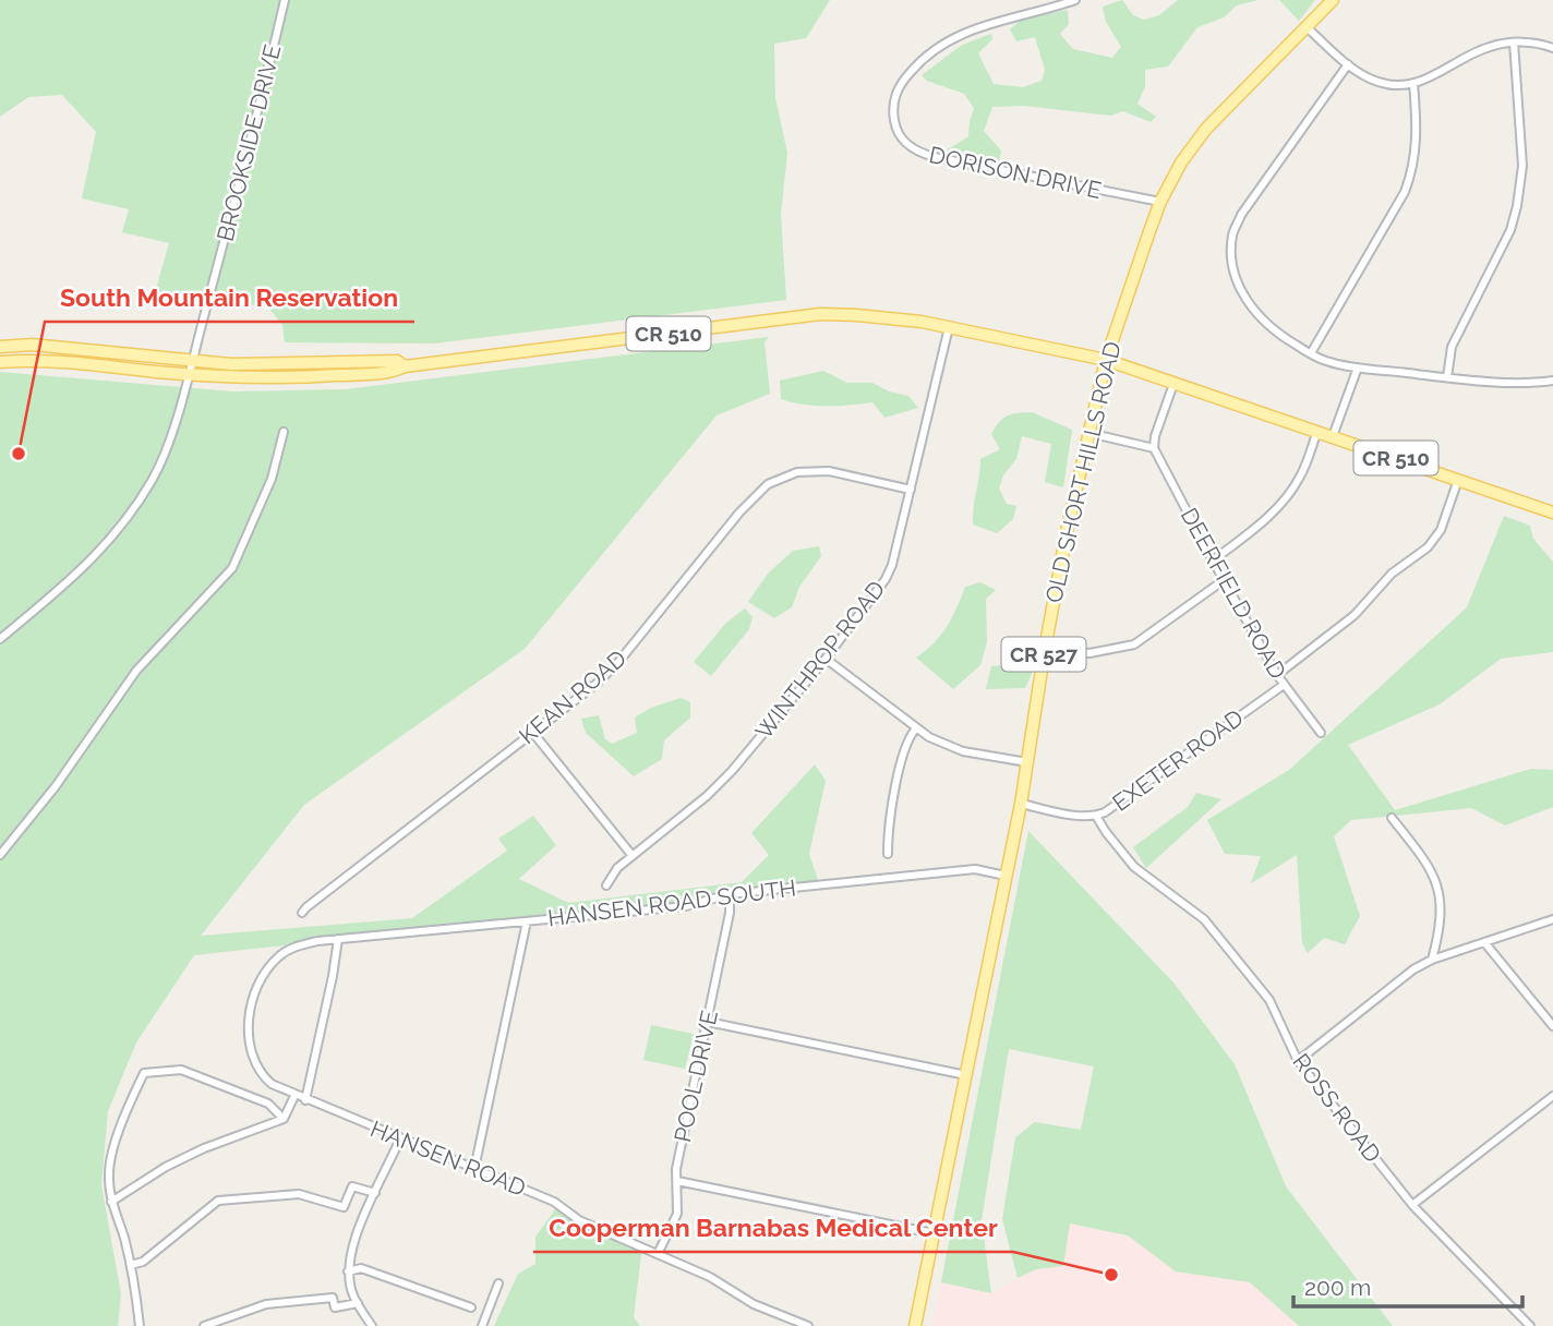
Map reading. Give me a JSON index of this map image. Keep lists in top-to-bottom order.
{
  "streets": {
    "main road": ["CR 510", "OLD SHORT HILLS ROAD", "CR 527"],
    "street": [
      "BROOKSIDE DRIVE",
      "DORISON DRIVE",
      "DEERFIELD ROAD",
      "WINTHROP ROAD",
      "KEAN ROAD",
      "EXETER ROAD",
      "HANSEN ROAD SOUTH",
      "POOL DRIVE",
      "ROSS ROAD",
      "HANSEN ROAD"
    ]
  },
  "crossings": [
    ["BROOKSIDE DRIVE", "CR 510"],
    ["DORISON DRIVE", "OLD SHORT HILLS ROAD"],
    ["CR 510", "OLD SHORT HILLS ROAD"],
    ["CR 510", "WINTHROP ROAD"],
    ["OLD SHORT HILLS ROAD", "EXETER ROAD"],
    ["OLD SHORT HILLS ROAD", "HANSEN ROAD SOUTH"],
    ["DEERFIELD ROAD", "EXETER ROAD"],
    ["WINTHROP ROAD", "KEAN ROAD"],
    ["EXETER ROAD", "ROSS ROAD"],
    ["HANSEN ROAD SOUTH", "POOL DRIVE"],
    ["HANSEN ROAD SOUTH", "HANSEN ROAD"],
    ["POOL DRIVE", "HANSEN ROAD"]
  ],
  "places": ["South Mountain Reservation", "Cooperman Barnabas Medical Center"],
  "scale_bar": "200 m"
}
